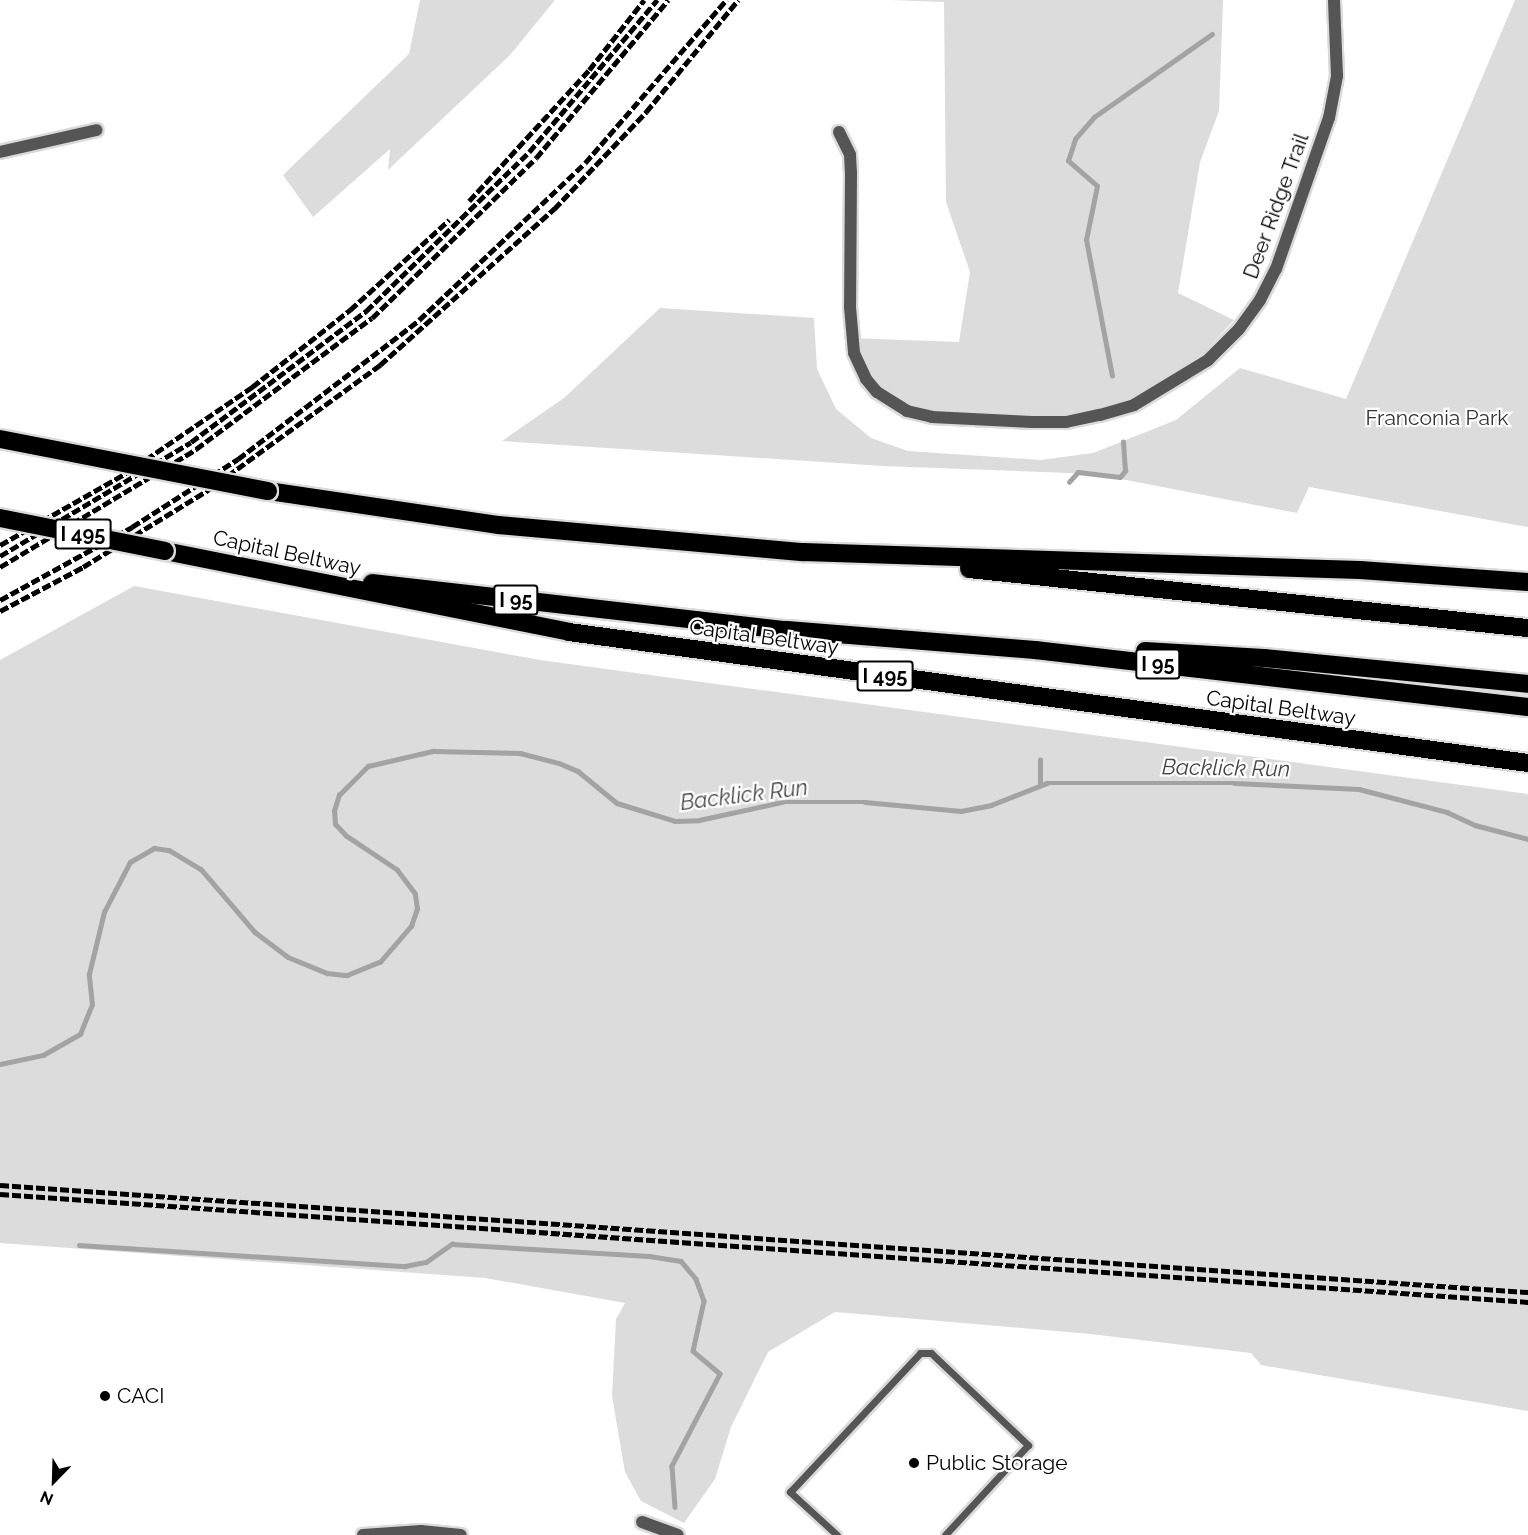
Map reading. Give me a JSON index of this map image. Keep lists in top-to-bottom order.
{
  "streets": {
    "highway": ["I 495", "Capital Beltway", "I 95"],
    "street": ["Deer Ridge Trail"]
  },
  "crossings": [
    ["Capital Beltway", "I 95"]
  ],
  "water": ["Backlick Run"],
  "parks": ["Franconia Park"],
  "places": ["CACI", "Public Storage"],
  "north": "bottom left"
}
